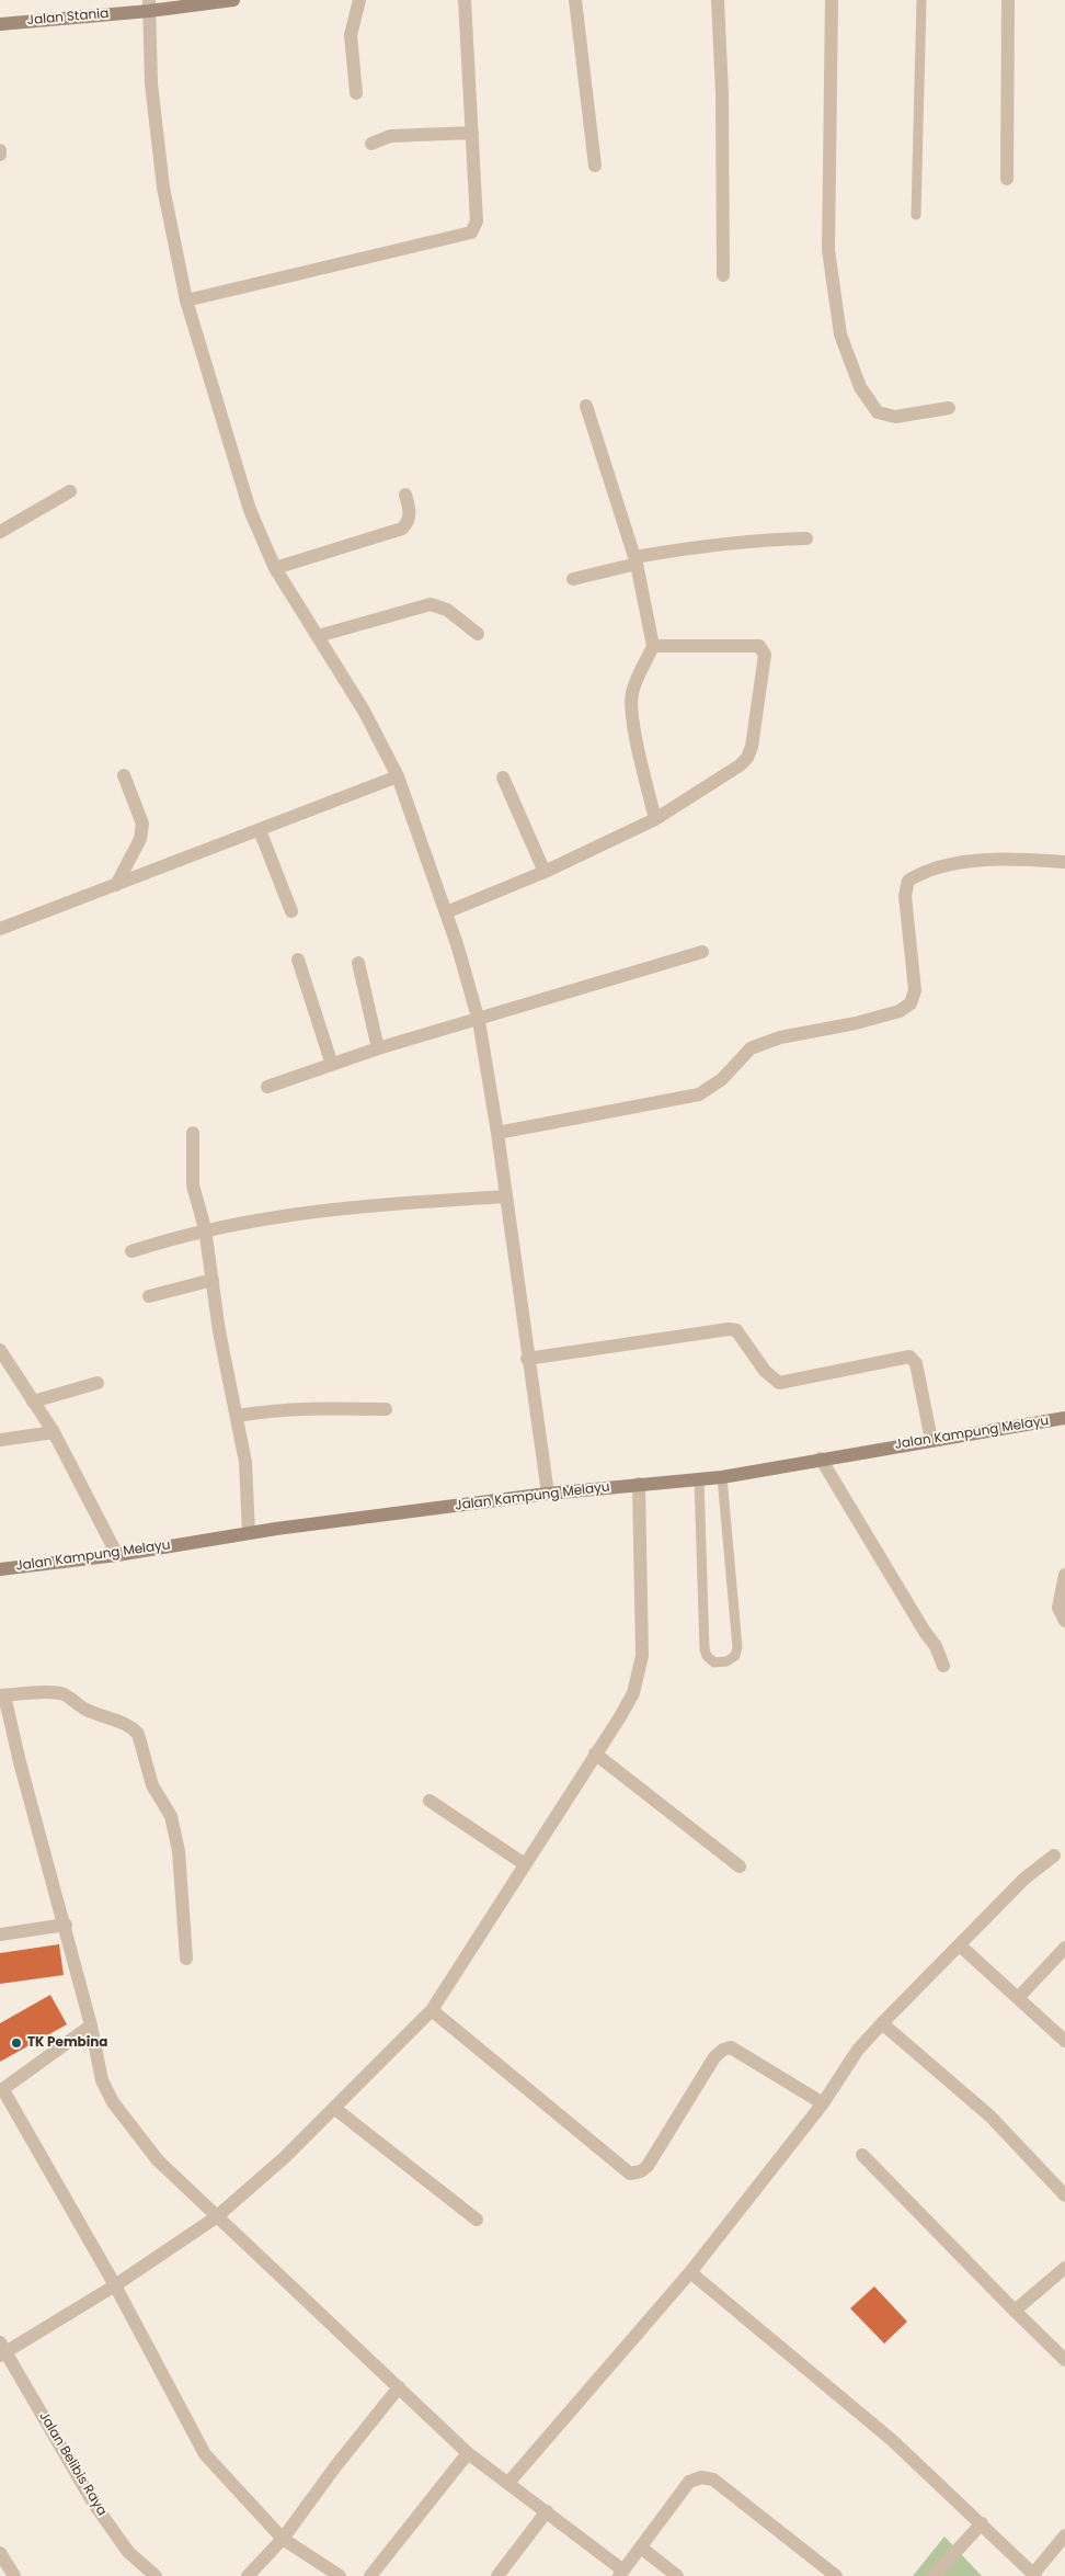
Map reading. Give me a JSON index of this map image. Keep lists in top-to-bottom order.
{
  "streets": {
    "main road": ["Jalan Stania", "Jalan Kampung Melayu"],
    "street": ["Jalan Belibis Raya"]
  },
  "places": ["TK Pembina"]
}
